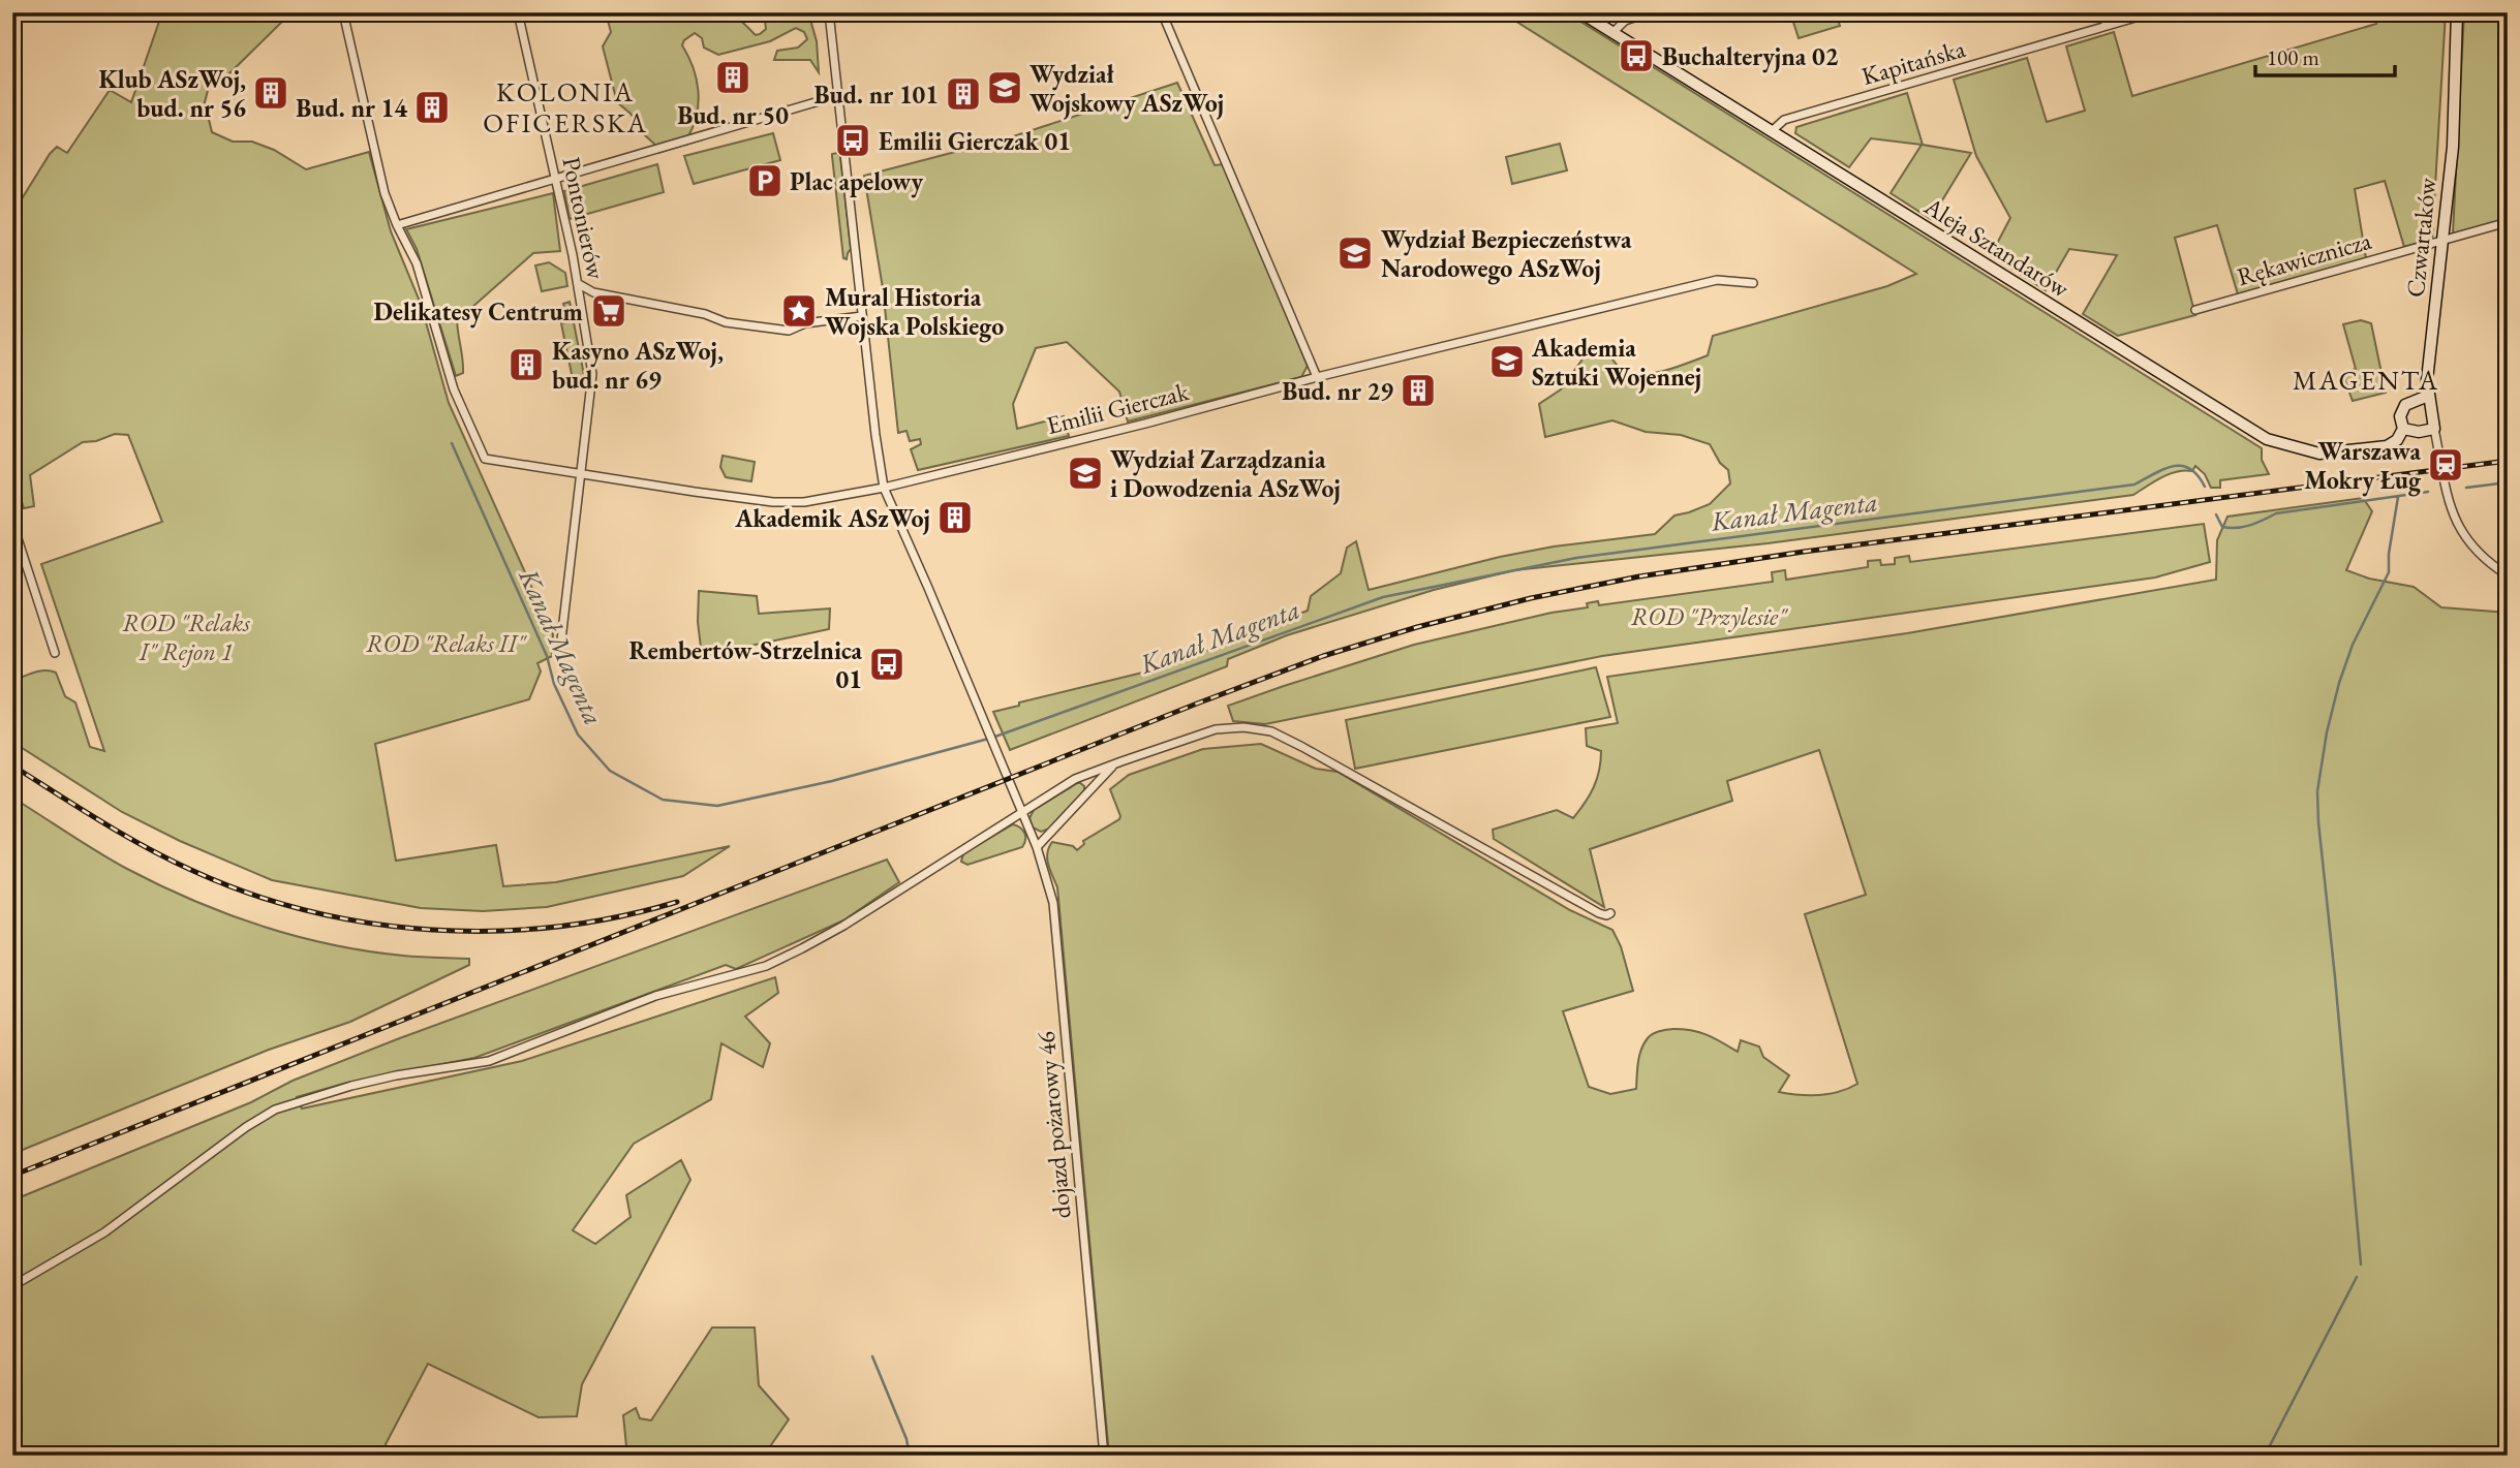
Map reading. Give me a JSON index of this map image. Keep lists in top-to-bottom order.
{
  "streets": {
    "street": [
      "Kapitańska",
      "Pontonierów",
      "Czwartaków",
      "Aleja Sztandarów",
      "Rękawicznicza",
      "Emilii Gierczak",
      "dojazd pożarowy 46"
    ]
  },
  "crossings": [
    ["Kapitańska", "Aleja Sztandarów"],
    ["Pontonierów", "Emilii Gierczak"],
    ["Czwartaków", "Rękawicznicza"],
    ["Emilii Gierczak", "dojazd pożarowy 46"]
  ],
  "districts": ["KOLONIA OFICERSKA", "MAGENTA"],
  "water": ["Kanał Magenta"],
  "parks": ["ROD \"Przylesie\"", "ROD \"Relaks I\" Rejon 1", "ROD \"Relaks II\""],
  "places": {
    "bus stop": ["Buchalteryjna 02", "Emilii Gierczak 01", "Rembertów-Strzelnica 01"],
    "building": [
      "Bud. nr 50",
      "Klub ASzWoj, bud. nr 56",
      "Bud. nr 101",
      "Bud. nr 14",
      "Kasyno ASzWoj, bud. nr 69",
      "Bud. nr 29",
      "Akademik ASzWoj"
    ],
    "school or university": [
      "Wydział Wojskowy ASzWoj",
      "Wydział Bezpieczeństwa Narodowego ASzWoj",
      "Akademia Sztuki Wojennej",
      "Wydział Zarządzania i Dowodzenia ASzWoj"
    ],
    "parking": ["Plac apelowy"],
    "supermarket": ["Delikatesy Centrum"],
    "place": ["Mural Historia Wojska Polskiego"],
    "station": ["Warszawa Mokry Ług"]
  },
  "scale_bar": "100 m"
}
